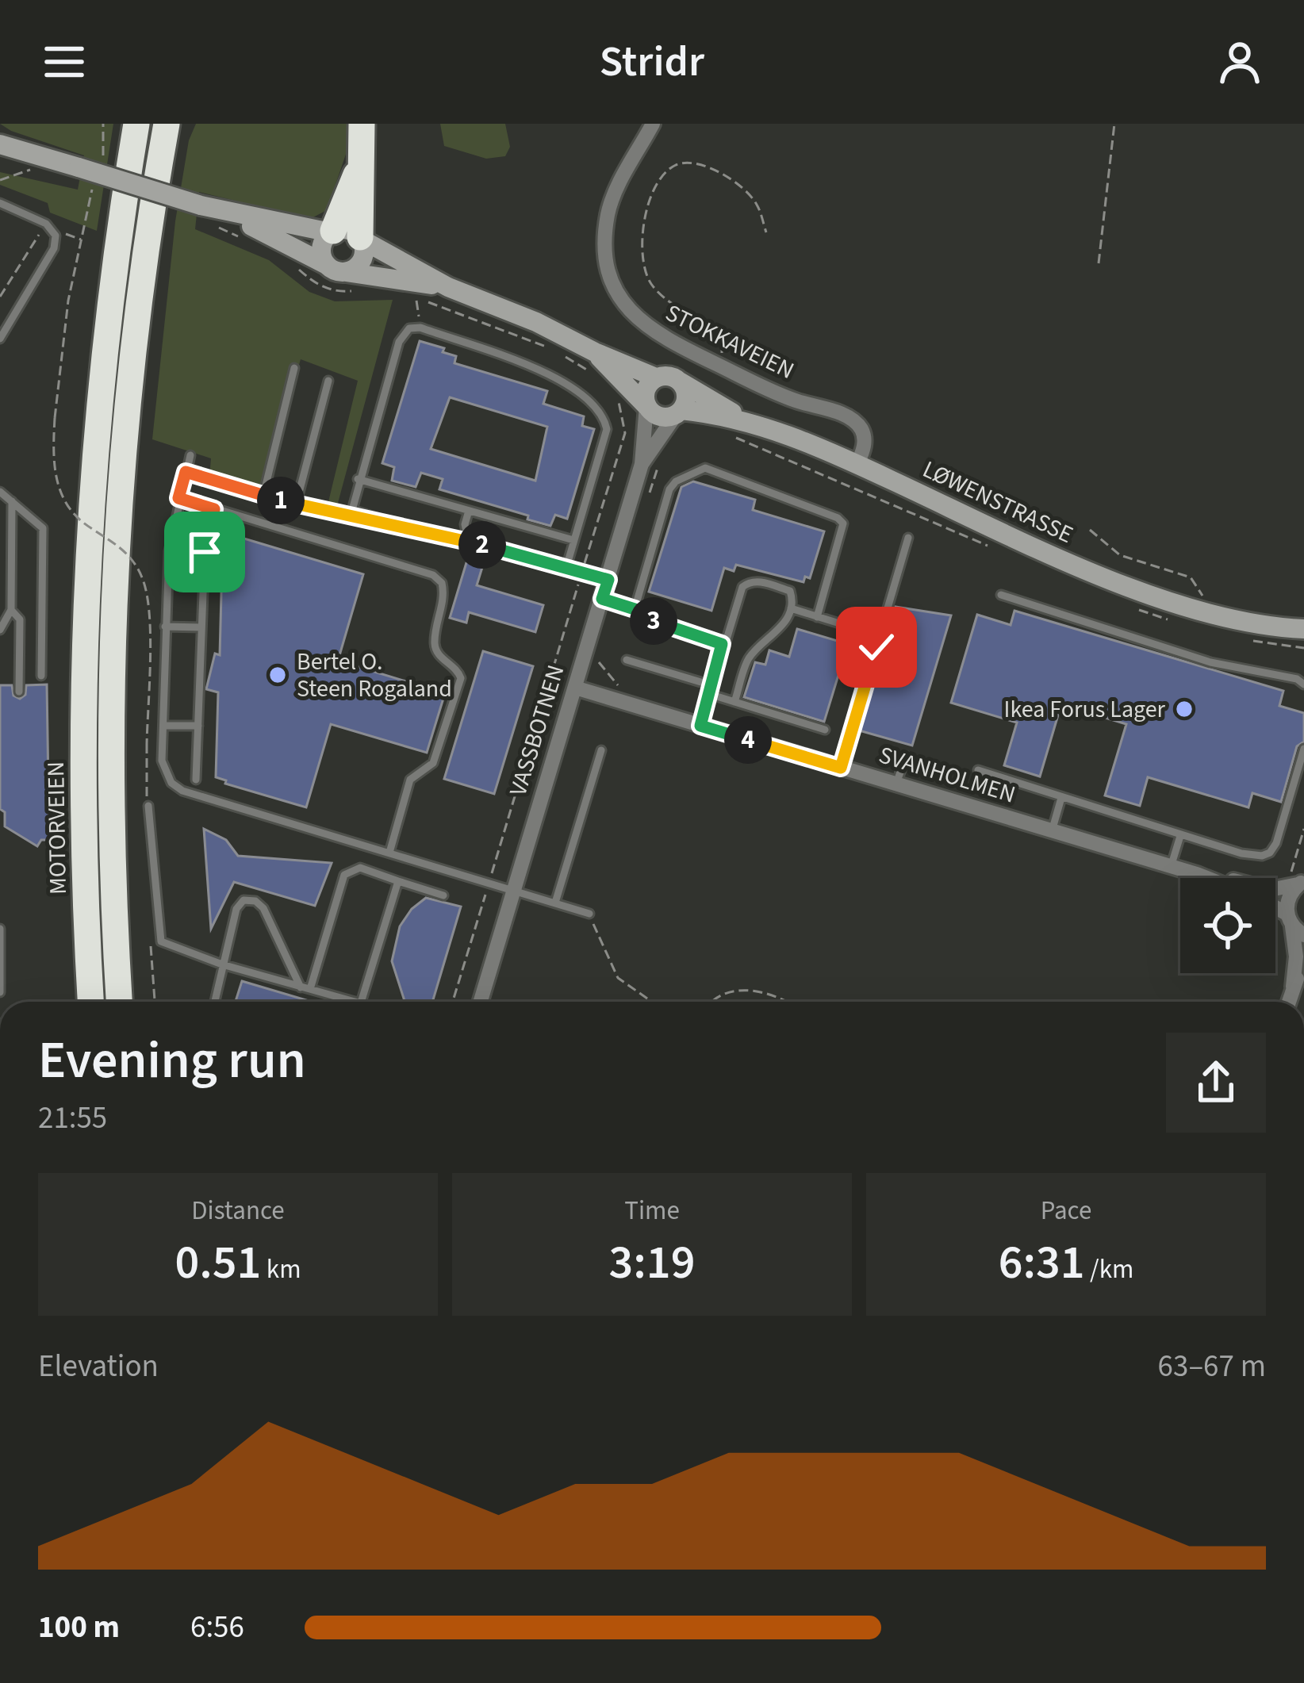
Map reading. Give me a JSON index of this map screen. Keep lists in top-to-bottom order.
{
  "streets": {
    "highway": ["MOTORVEIEN"],
    "main road": ["LØWENSTRASSE"],
    "street": ["STOKKAVEIEN", "VASSBOTNEN", "SVANHOLMEN"]
  },
  "crossings": [
    ["STOKKAVEIEN", "LØWENSTRASSE"],
    ["LØWENSTRASSE", "VASSBOTNEN"],
    ["VASSBOTNEN", "SVANHOLMEN"]
  ],
  "places": ["Bertel O. Steen Rogaland", "Ikea Forus Lager"],
  "page": {
    "header": "Stridr",
    "pins": [
      "1",
      "2",
      "3",
      "4"
    ],
    "heading": ["Evening run", "21:55"],
    "stats": [
      ["Distance", "0.51 km"],
      ["Time", "3:19"],
      ["Pace", "6:31 /km"]
    ],
    "chart": ["Elevation", "63–67 m"],
    "list": [
      {
        "name": "100 m",
        "note": "6:56"
      }
    ]
  }
}
